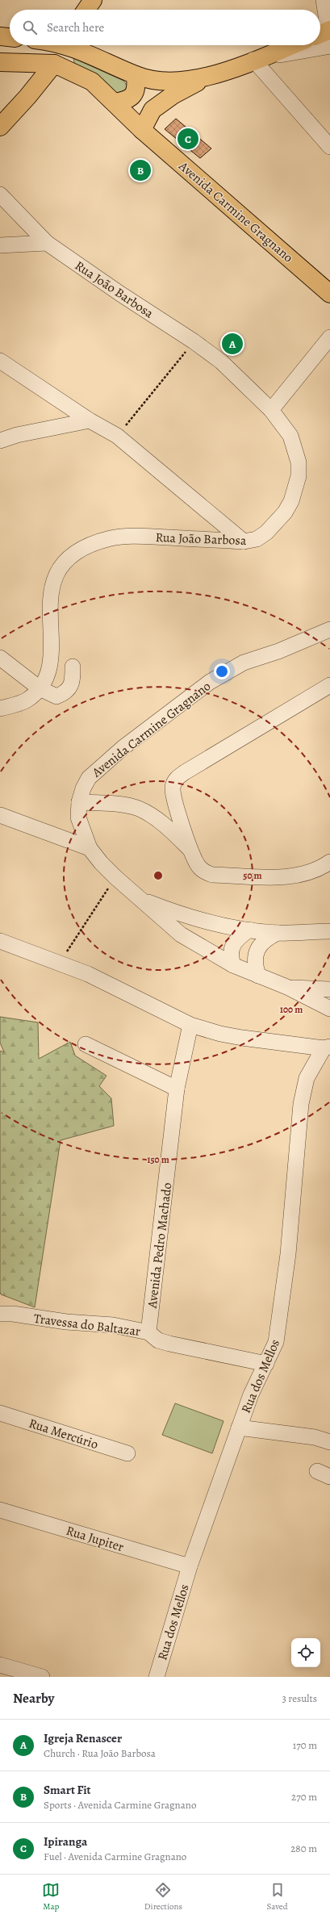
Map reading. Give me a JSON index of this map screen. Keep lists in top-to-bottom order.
{
  "streets": {
    "main road": ["Avenida Carmine Gragnano"],
    "street": [
      "Rua João Barbosa",
      "Avenida Pedro Machado",
      "Travessa do Baltazar",
      "Rua dos Mellos",
      "Rua Mercúrio",
      "Rua Jupiter"
    ]
  },
  "crossings": [
    ["Avenida Pedro Machado", "Travessa do Baltazar"],
    ["Travessa do Baltazar", "Rua dos Mellos"],
    ["Rua dos Mellos", "Rua Jupiter"]
  ],
  "page": {
    "search": "Search here",
    "pins": ["C", "B", "A"],
    "heading": ["Nearby", "3 results"],
    "list": [
      {
        "mark": "A",
        "name": "Igreja Renascer",
        "note": "Church · Rua João Barbosa",
        "value": "170 m"
      },
      {
        "mark": "B",
        "name": "Smart Fit",
        "note": "Sports · Avenida Carmine Gragnano",
        "value": "270 m"
      },
      {
        "mark": "C",
        "name": "Ipiranga",
        "note": "Fuel · Avenida Carmine Gragnano",
        "value": "280 m"
      }
    ],
    "nav": ["Map", "Directions", "Saved"]
  },
  "rings": ["50 m", "100 m", "150 m"]
}
